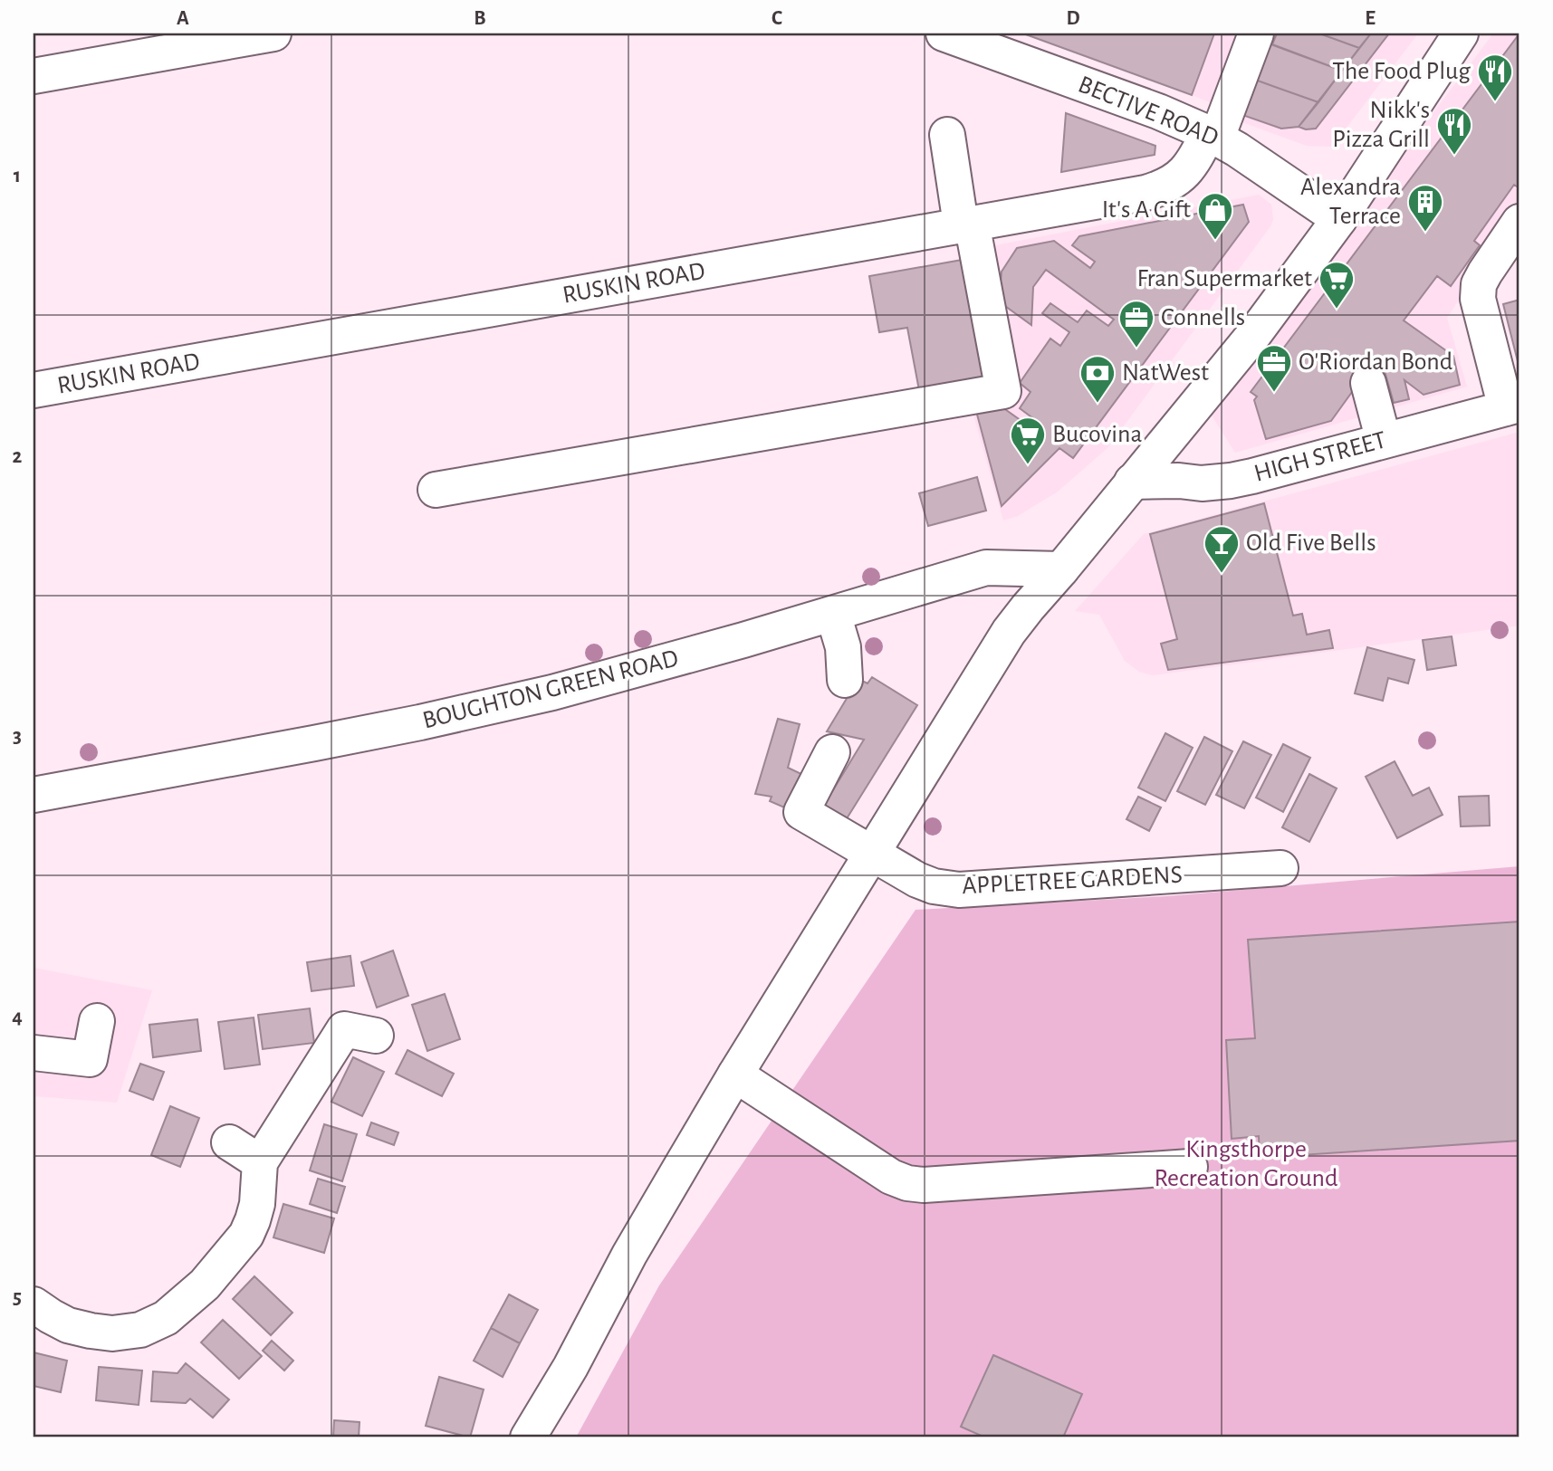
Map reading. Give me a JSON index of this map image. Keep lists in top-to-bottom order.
{
  "streets": {
    "main road": [
      "BECTIVE ROAD",
      "RUSKIN ROAD",
      "HIGH STREET",
      "BOUGHTON GREEN ROAD",
      "APPLETREE GARDENS"
    ]
  },
  "crossings": [
    ["BECTIVE ROAD", "RUSKIN ROAD"]
  ],
  "parks": ["Kingsthorpe Recreation Ground"],
  "places": {
    "restaurant": ["The Food Plug", "Nikk's Pizza Grill"],
    "building": ["Alexandra Terrace"],
    "shop": ["It's A Gift"],
    "supermarket": ["Fran Supermarket", "Bucovina"],
    "office": ["Connells", "O'Riordan Bond"],
    "bank": ["NatWest"],
    "bar": ["Old Five Bells"]
  },
  "grid": {
    "columns": [
      "A",
      "B",
      "C",
      "D",
      "E"
    ],
    "rows": [
      "1",
      "2",
      "3",
      "4",
      "5"
    ]
  }
}
